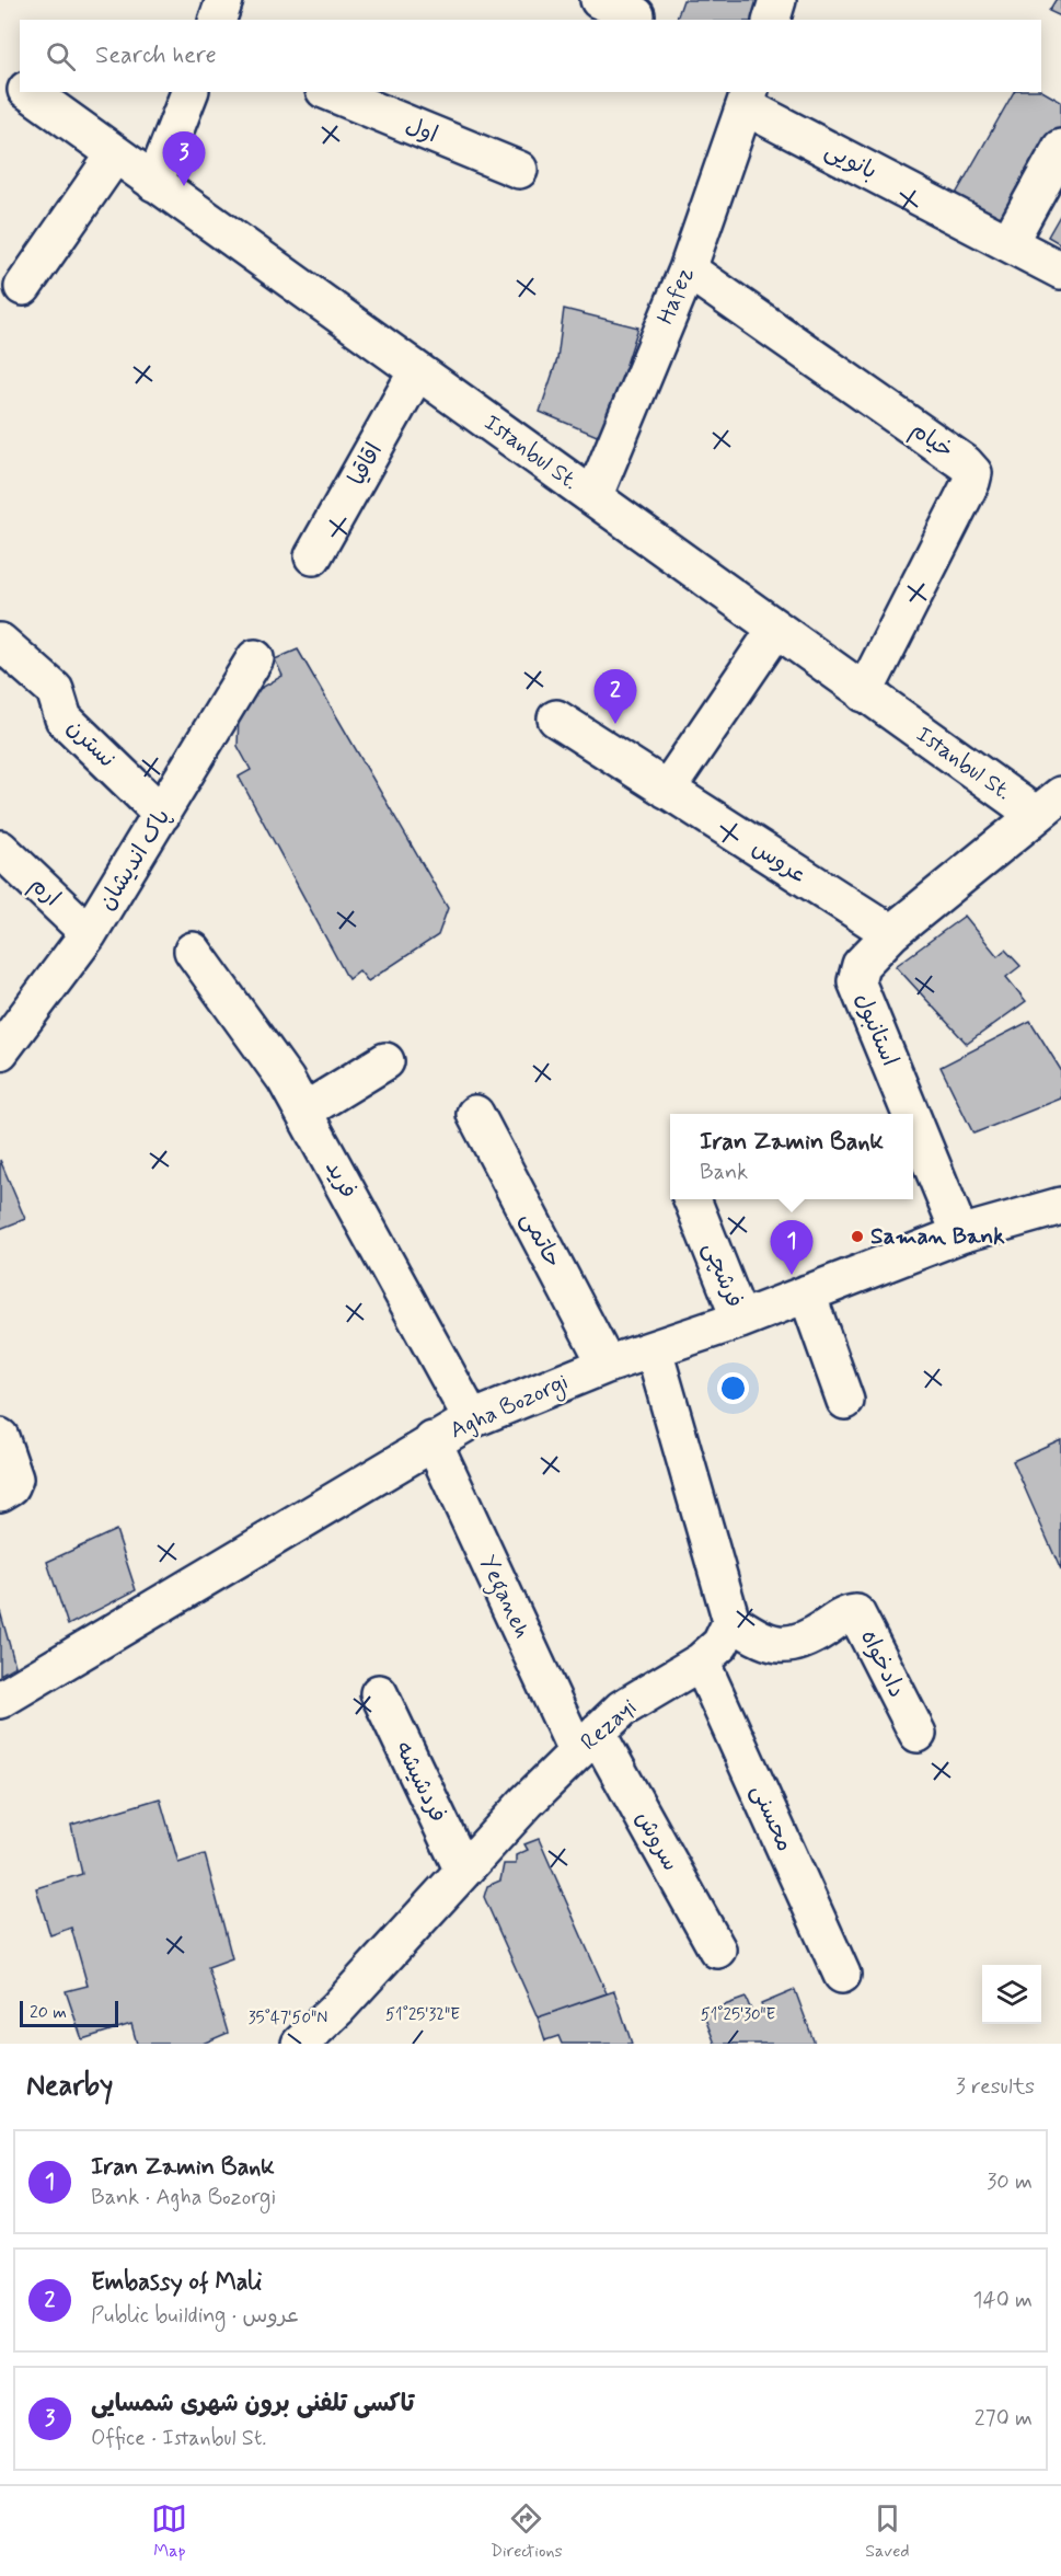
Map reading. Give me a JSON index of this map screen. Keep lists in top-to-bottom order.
{
  "streets": {
    "street": [
      "اول",
      "بانویی",
      "Hafez",
      "خیام",
      "Istanbul St.",
      "اقاقیا",
      "نسترن",
      "پاک اندیشان",
      "عروس",
      "ارم",
      "استانبول",
      "فرید",
      "حاتمی",
      "فرشچی",
      "Agha Bozorgi",
      "Yeganeh",
      "دادخواه",
      "Rezayi",
      "فردشیشه",
      "محسنی",
      "سروش"
    ]
  },
  "crossings": [
    ["بانویی", "Hafez"],
    ["Hafez", "خیام"],
    ["Hafez", "Istanbul St."],
    ["خیام", "Istanbul St."],
    ["Istanbul St.", "اقاقیا"],
    ["Istanbul St.", "استانبول"],
    ["نسترن", "پاک اندیشان"],
    ["پاک اندیشان", "ارم"],
    ["عروس", "استانبول"],
    ["استانبول", "Agha Bozorgi"],
    ["فرید", "Agha Bozorgi"],
    ["حاتمی", "Agha Bozorgi"],
    ["فرشچی", "Agha Bozorgi"],
    ["Agha Bozorgi", "Yeganeh"],
    ["Yeganeh", "Rezayi"],
    ["Yeganeh", "سروش"],
    ["دادخواه", "Rezayi"],
    ["Rezayi", "فردشیشه"],
    ["Rezayi", "محسنی"],
    ["Rezayi", "سروش"]
  ],
  "places": ["Saman Bank"],
  "scale_bar": "20 m",
  "page": {
    "search": "Search here",
    "pins": ["3", "2", "1"],
    "popup": ["Iran Zamin Bank", "Bank"],
    "scale": "20 m",
    "heading": ["Nearby", "3 results"],
    "list": [
      {
        "mark": "1",
        "name": "Iran Zamin Bank",
        "note": "Bank · Agha Bozorgi",
        "value": "30 m"
      },
      {
        "mark": "2",
        "name": "Embassy of Mali",
        "note": "Public building · عروس",
        "value": "140 m"
      },
      {
        "mark": "3",
        "name": "تاکسی تلفنی برون شهری شمسایی",
        "note": "Office · Istanbul St.",
        "value": "270 m"
      }
    ],
    "nav": ["Map", "Directions", "Saved"]
  },
  "coordinates": ["51°25'32\"E", "51°25'30\"E", "35°47'50\"N"]
}
